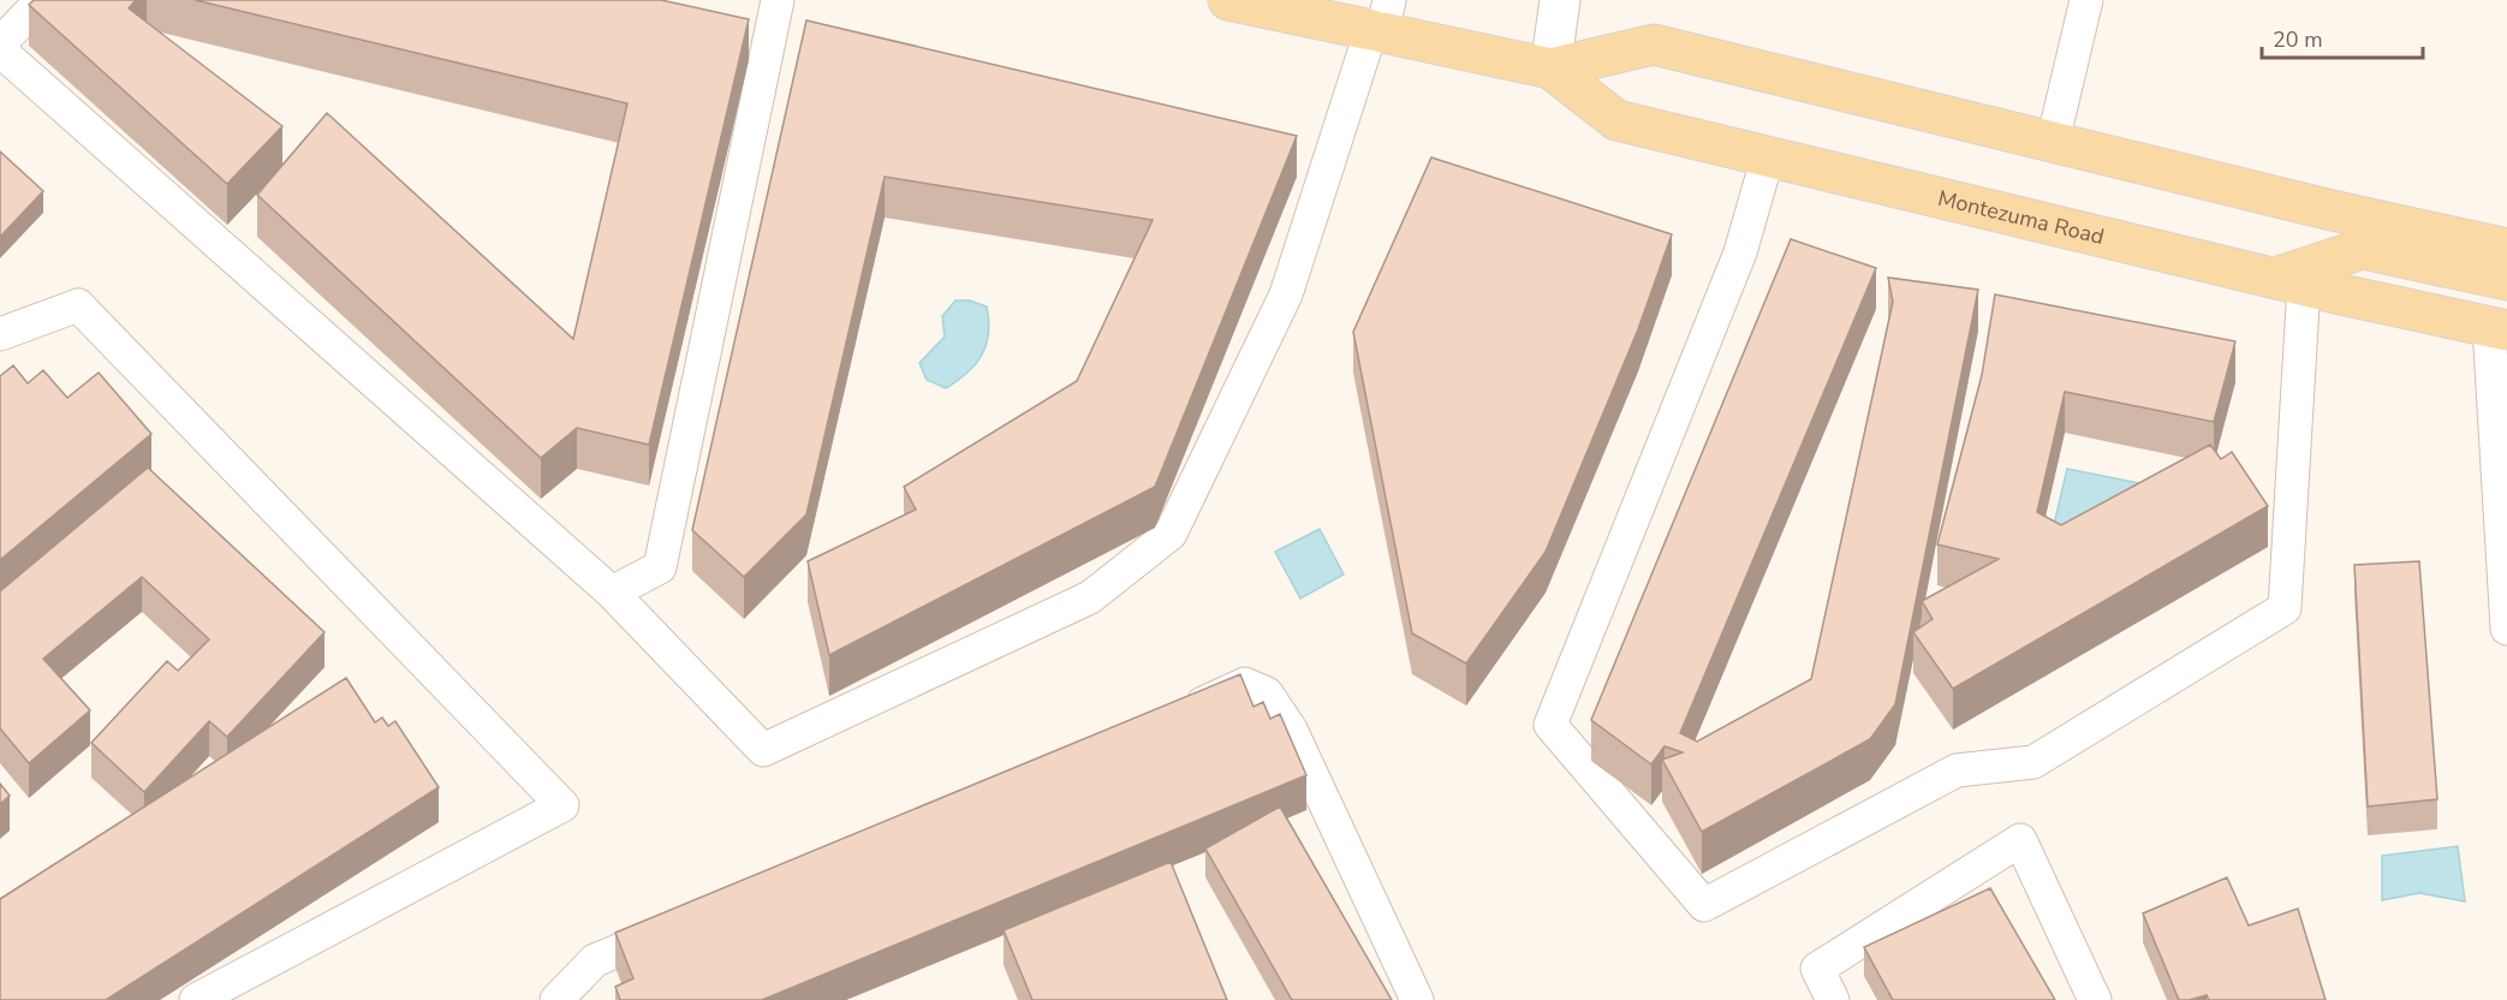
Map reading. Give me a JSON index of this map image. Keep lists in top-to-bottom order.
{
  "streets": {
    "main road": ["Montezuma Road"]
  },
  "scale_bar": "20 m"
}
